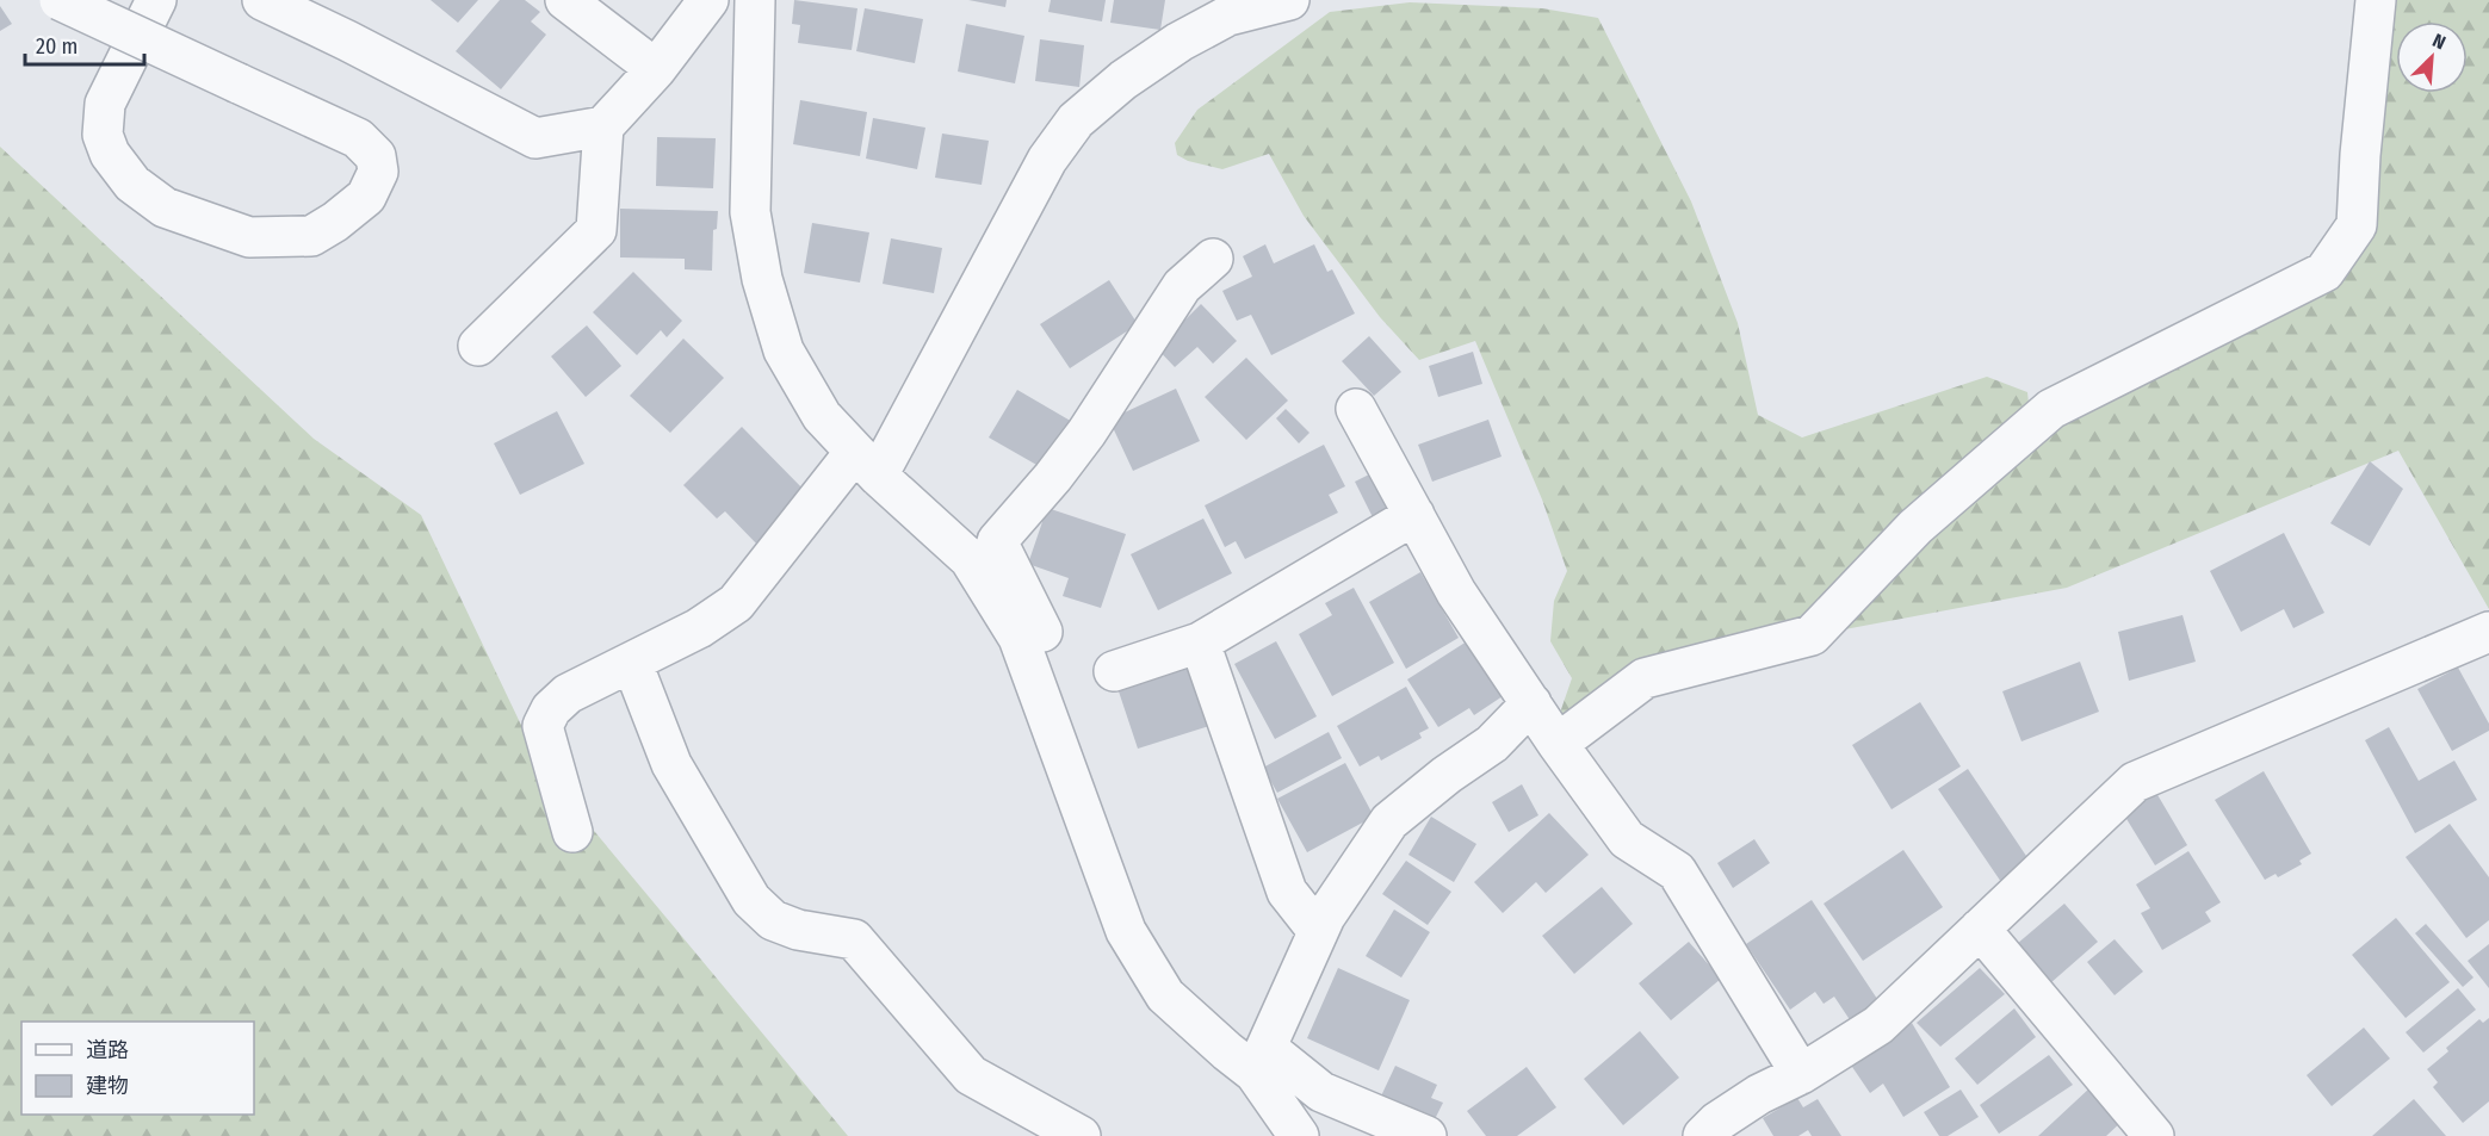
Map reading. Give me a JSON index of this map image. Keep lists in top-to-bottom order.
{
  "legend": ["道路", "建物"],
  "scale_bar": "20 m",
  "north": "top right"
}
